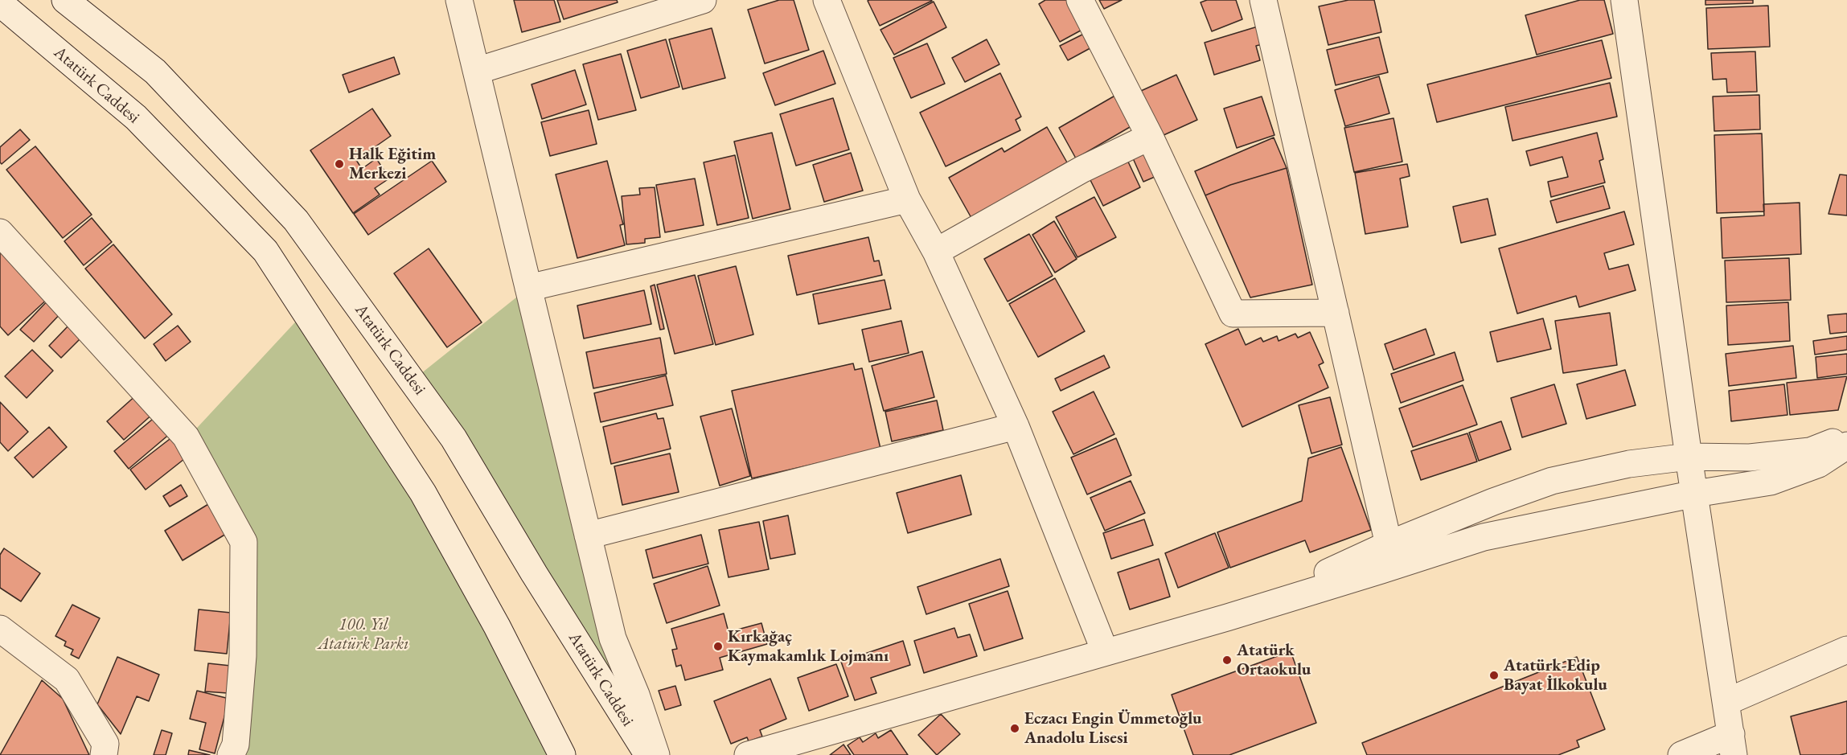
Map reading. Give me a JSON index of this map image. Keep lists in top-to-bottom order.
{
  "streets": {
    "street": ["Atatürk Caddesi"]
  },
  "parks": ["100. Yıl Atatürk Parkı"],
  "places": [
    "Halk Eğitim Merkezi",
    "Kırkağaç Kaymakamlık Lojmanı",
    "Atatürk Ortaokulu",
    "Atatürk-Edip Bayat İlkokulu",
    "Eczacı Engin Ümmetoğlu Anadolu Lisesi"
  ]
}
